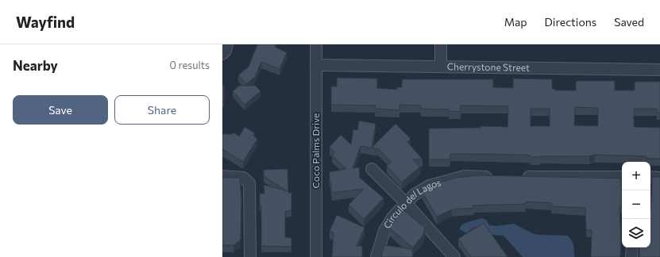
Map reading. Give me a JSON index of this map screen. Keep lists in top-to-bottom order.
{
  "streets": {
    "street": ["Cherrystone Street", "Coco Palms Drive", "Circulo del Lagos"]
  },
  "crossings": [
    ["Cherrystone Street", "Coco Palms Drive"]
  ],
  "page": {
    "header": "Wayfind",
    "nav": ["Map", "Directions", "Saved"],
    "heading": ["Nearby", "0 results"],
    "buttons": ["Save", "Share"],
    "map_buttons": ["+", "−"]
  }
}
